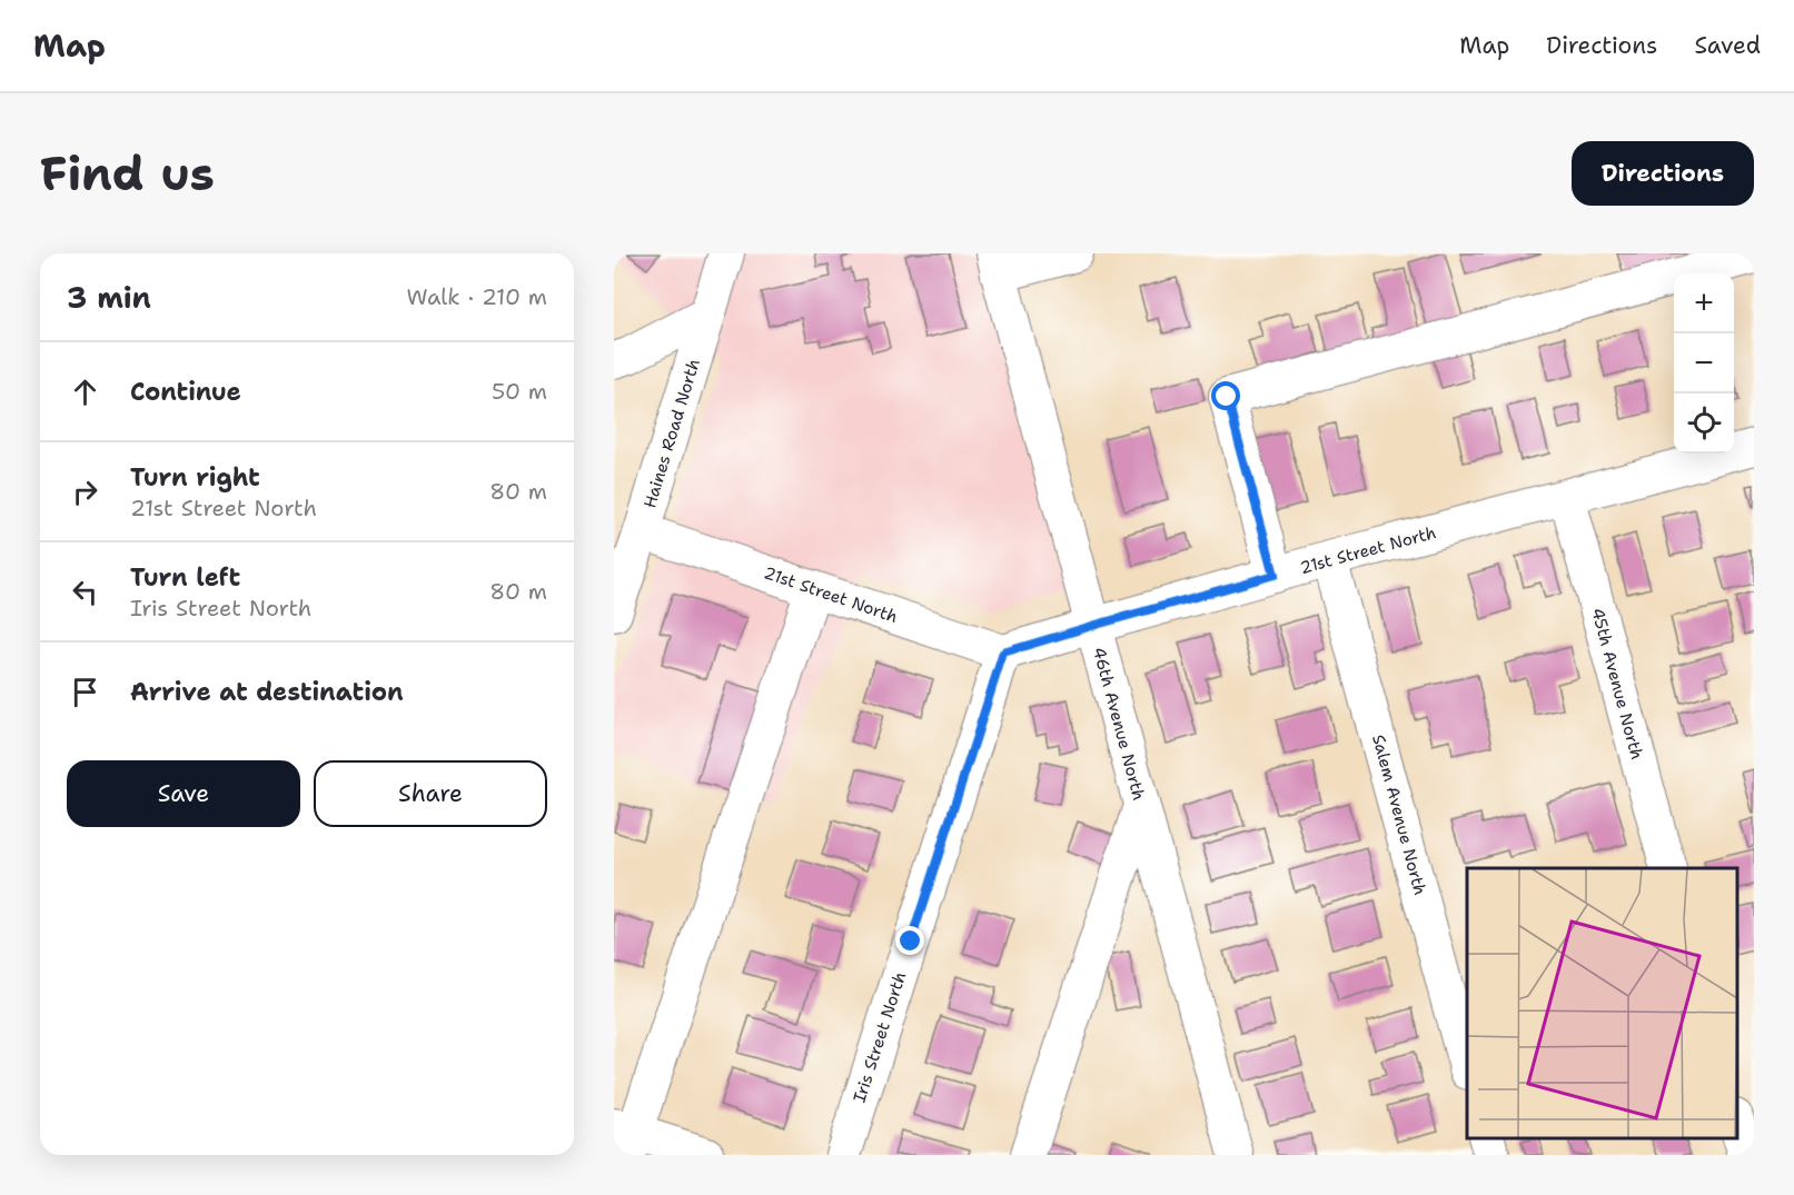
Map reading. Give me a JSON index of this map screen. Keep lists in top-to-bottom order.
{
  "streets": {
    "street": [
      "Haines Road North",
      "21st Street North",
      "45th Avenue North",
      "46th Avenue North",
      "Salem Avenue North",
      "Iris Street North"
    ]
  },
  "crossings": [
    ["Haines Road North", "21st Street North"],
    ["21st Street North", "45th Avenue North"],
    ["21st Street North", "46th Avenue North"],
    ["21st Street North", "Salem Avenue North"],
    ["21st Street North", "Iris Street North"]
  ],
  "page": {
    "header": "Map",
    "nav": ["Map", "Directions", "Saved"],
    "buttons": [
      "Directions",
      ["Save", "Share"]
    ],
    "title": "Find us",
    "heading": ["3 min", "Walk · 210 m"],
    "map_buttons": ["+", "−"],
    "list": [
      ["Continue", "50 m"],
      ["Turn right", "21st Street North", "80 m"],
      ["Turn left", "Iris Street North", "80 m"],
      "Arrive at destination"
    ]
  }
}
